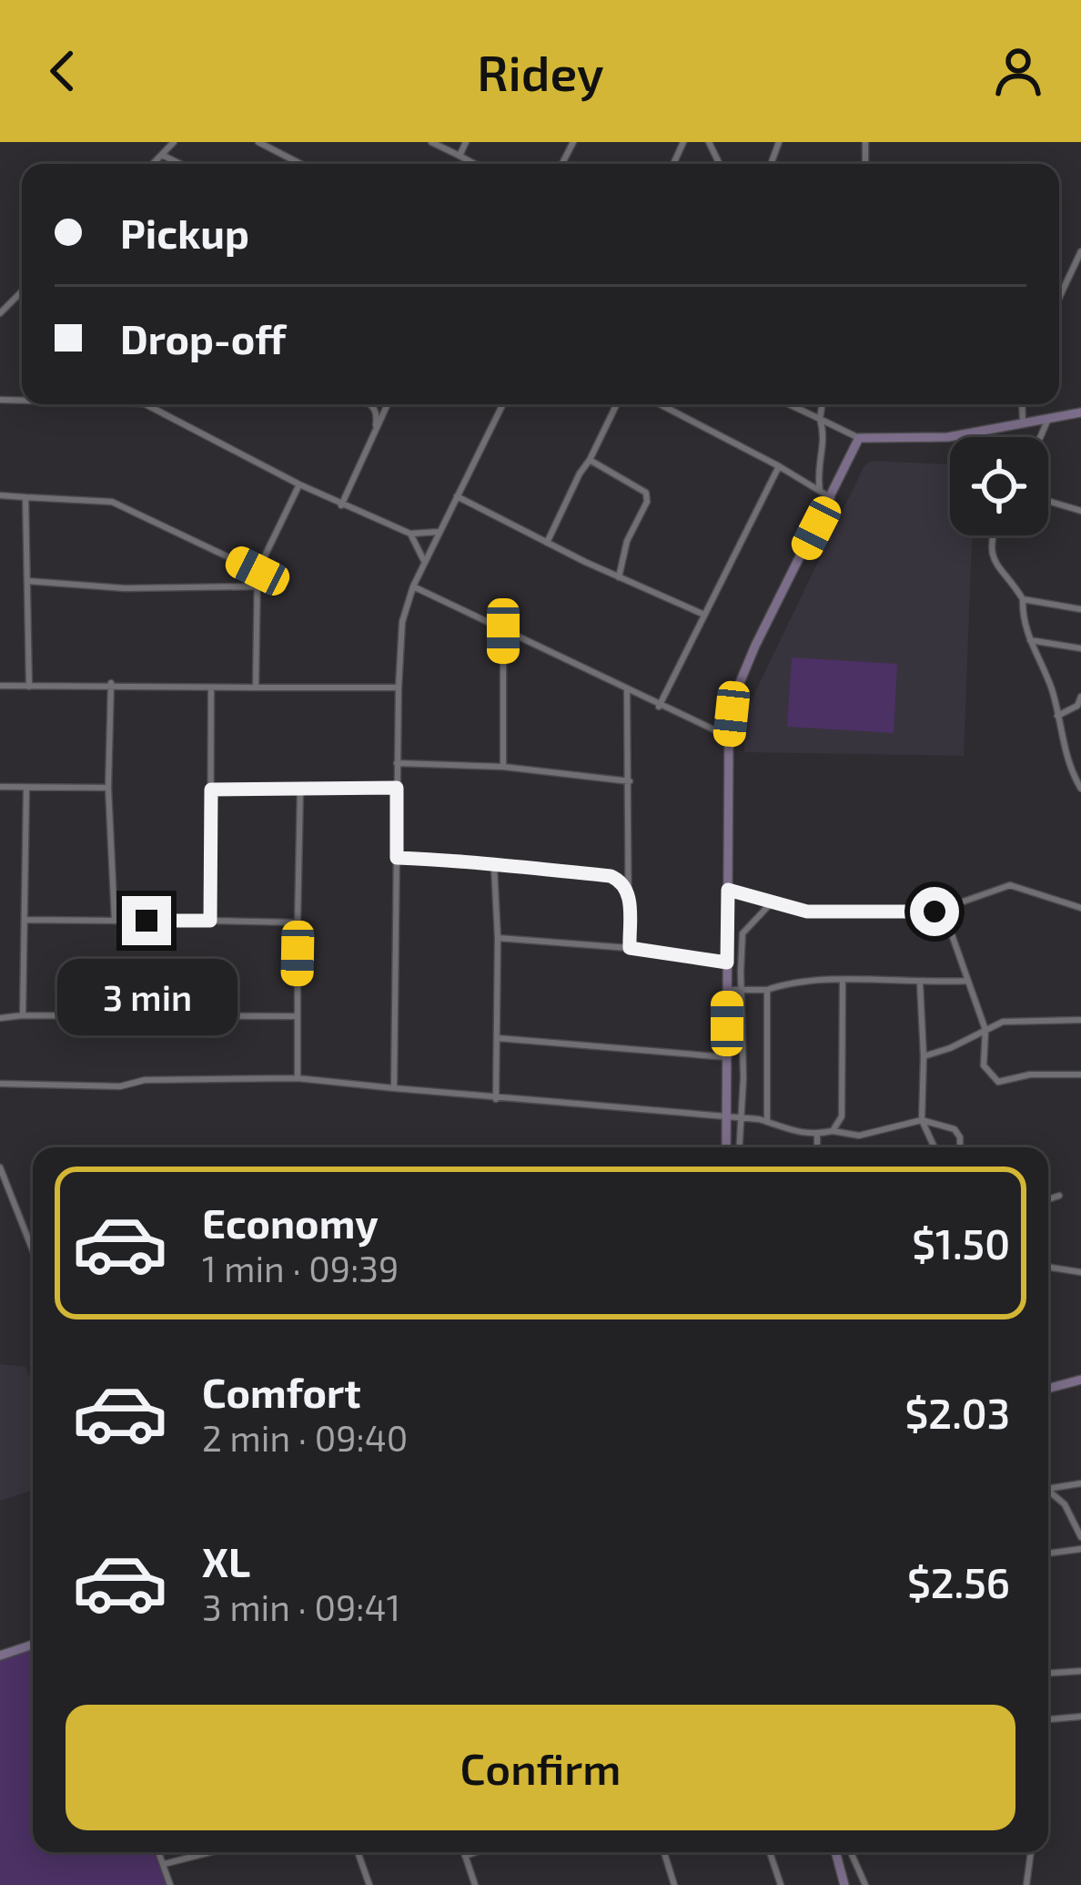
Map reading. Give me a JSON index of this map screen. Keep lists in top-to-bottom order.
{
  "page": {
    "header": "Ridey",
    "banner": ["Pickup", "Drop-off"],
    "bubble": "3 min",
    "list": [
      {
        "name": "Economy",
        "note": "1 min · 09:39",
        "value": "$1.50"
      },
      {
        "name": "Comfort",
        "note": "2 min · 09:40",
        "value": "$2.03"
      },
      {
        "name": "XL",
        "note": "3 min · 09:41",
        "value": "$2.56"
      }
    ],
    "buttons": "Confirm"
  }
}
